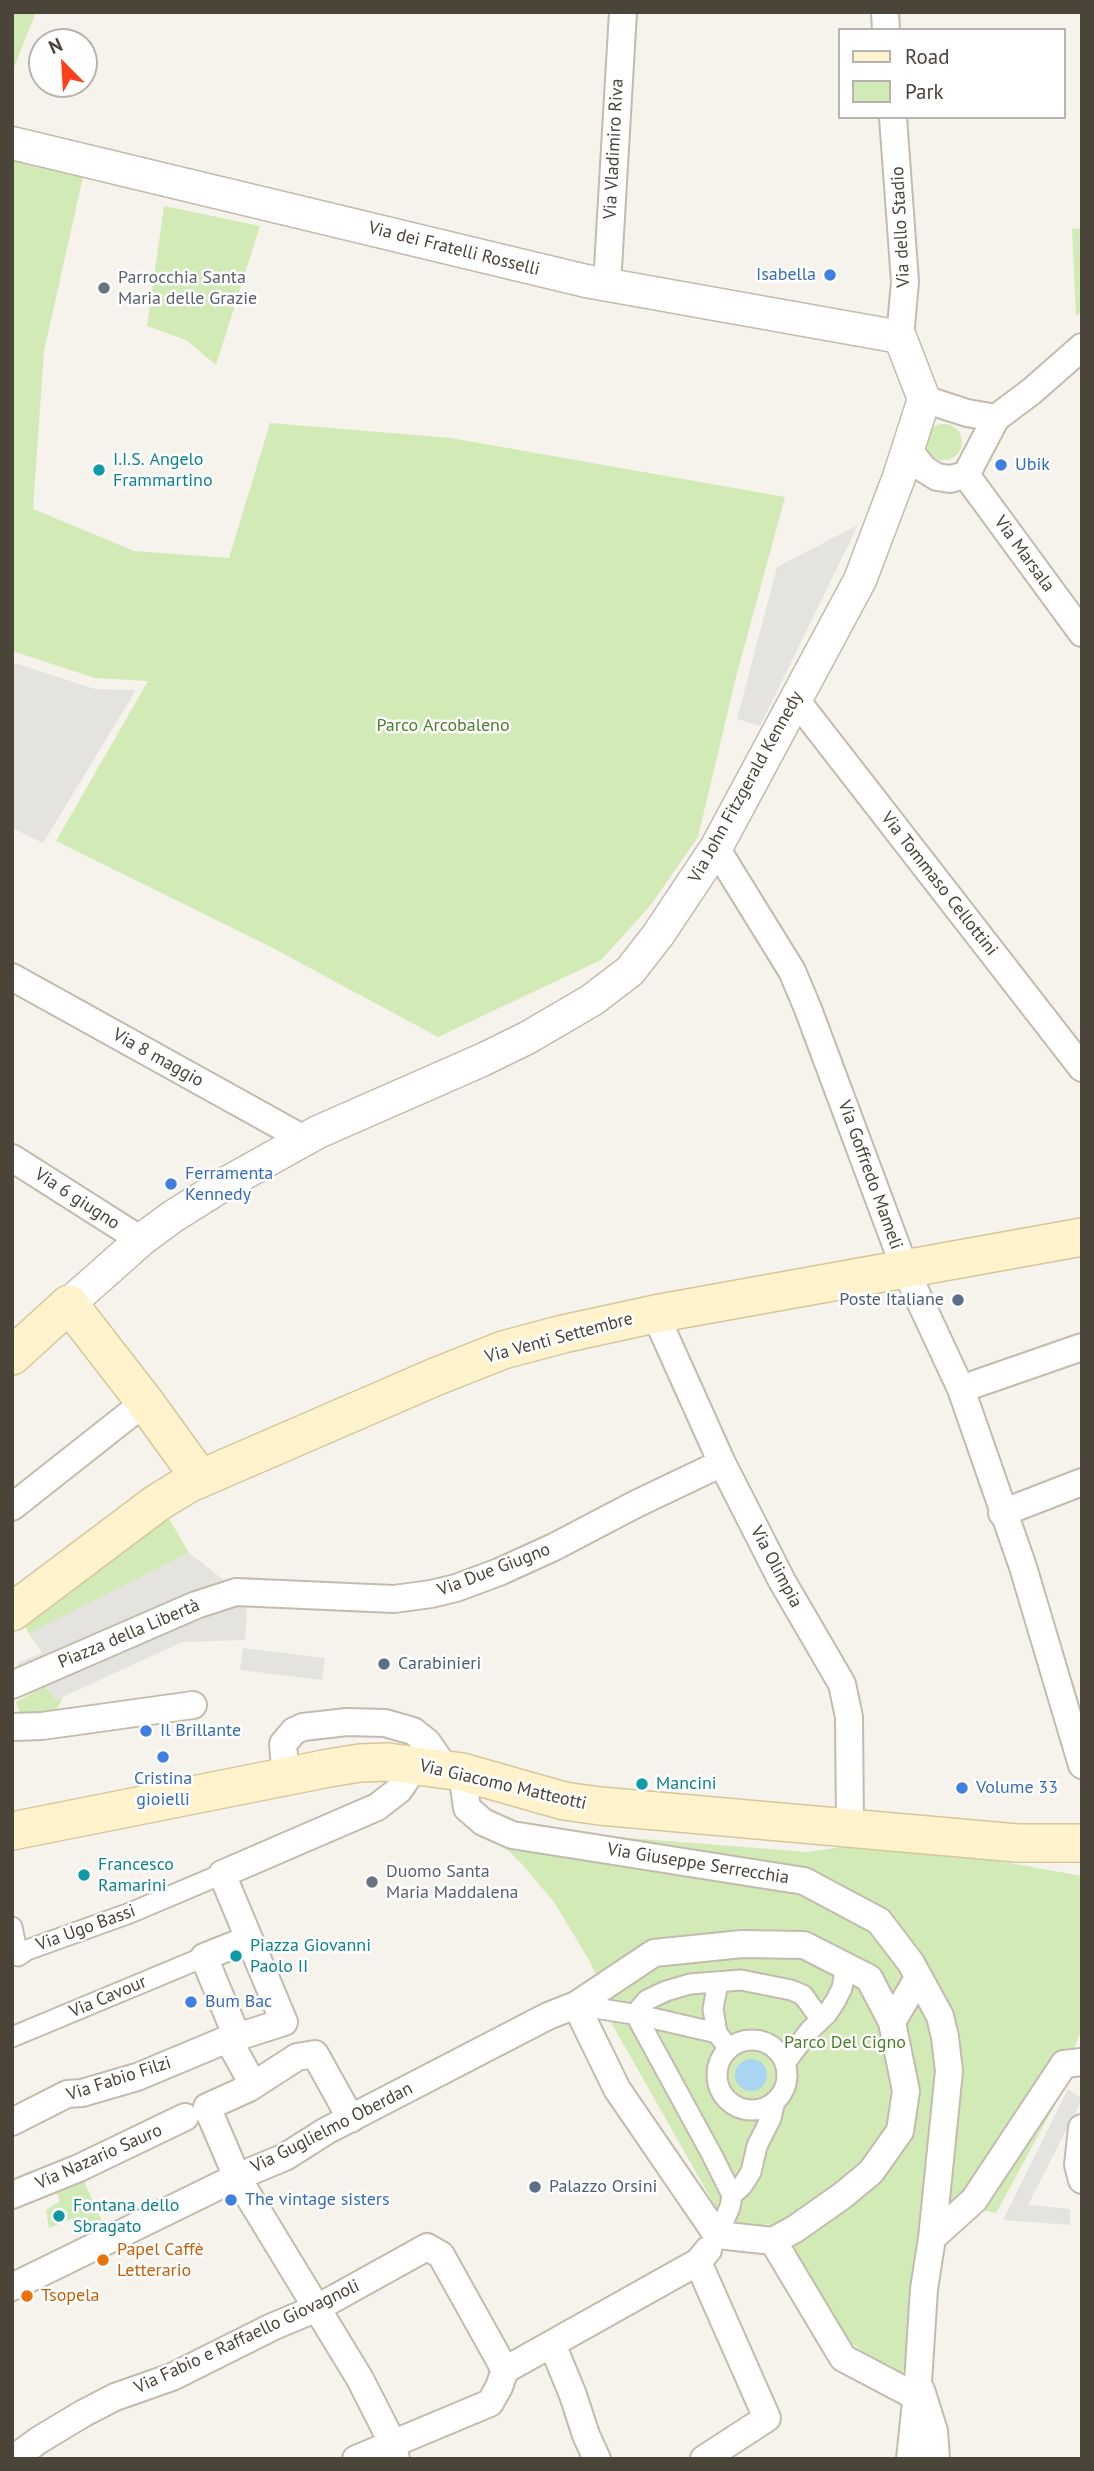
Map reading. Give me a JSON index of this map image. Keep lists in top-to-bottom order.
{
  "streets": {
    "main road": ["Via Venti Settembre", "Via Giacomo Matteotti"],
    "street": [
      "Via Vladimiro Riva",
      "Via dello Stadio",
      "Via dei Fratelli Rosselli",
      "Via Marsala",
      "Via John Fitzgerald Kennedy",
      "Via Tommaso Cellottini",
      "Via 8 maggio",
      "Via Goffredo Mameli",
      "Via 6 giugno",
      "Via Olimpia",
      "Via Due Giugno",
      "Piazza della Libertà",
      "Via Giuseppe Serrecchia",
      "Via Ugo Bassi",
      "Via Cavour",
      "Via Fabio Filzi",
      "Via Guglielmo Oberdan",
      "Via Nazario Sauro",
      "Via Fabio e Raffaello Giovagnoli"
    ]
  },
  "crossings": [
    ["Via Vladimiro Riva", "Via dei Fratelli Rosselli"],
    ["Via dello Stadio", "Via dei Fratelli Rosselli"],
    ["Via John Fitzgerald Kennedy", "Via Tommaso Cellottini"],
    ["Via John Fitzgerald Kennedy", "Via 8 maggio"],
    ["Via John Fitzgerald Kennedy", "Via Goffredo Mameli"],
    ["Via John Fitzgerald Kennedy", "Via 6 giugno"],
    ["Via Goffredo Mameli", "Via Venti Settembre"],
    ["Via Venti Settembre", "Via Olimpia"],
    ["Via Olimpia", "Via Due Giugno"],
    ["Via Olimpia", "Via Giacomo Matteotti"],
    ["Via Due Giugno", "Piazza della Libertà"],
    ["Via Giacomo Matteotti", "Via Giuseppe Serrecchia"],
    ["Via Fabio Filzi", "Via Nazario Sauro"],
    ["Via Guglielmo Oberdan", "Via Nazario Sauro"]
  ],
  "parks": ["Parco Arcobaleno", "Parco Del Cigno"],
  "places": [
    "Isabella",
    "Parrocchia Santa Maria delle Grazie",
    "Ubik",
    "I.I.S. Angelo Frammartino",
    "Ferramenta Kennedy",
    "Poste Italiane",
    "Carabinieri",
    "Il Brillante",
    "Cristina gioielli",
    "Mancini",
    "Volume 33",
    "Francesco Ramarini",
    "Duomo Santa Maria Maddalena",
    "Piazza Giovanni Paolo II",
    "Bum Bac",
    "Palazzo Orsini",
    "The vintage sisters",
    "Fontana dello Sbragato",
    "Papel Caffè Letterario",
    "Tsopela"
  ],
  "legend": ["Road", "Park"],
  "north": "top left"
}
